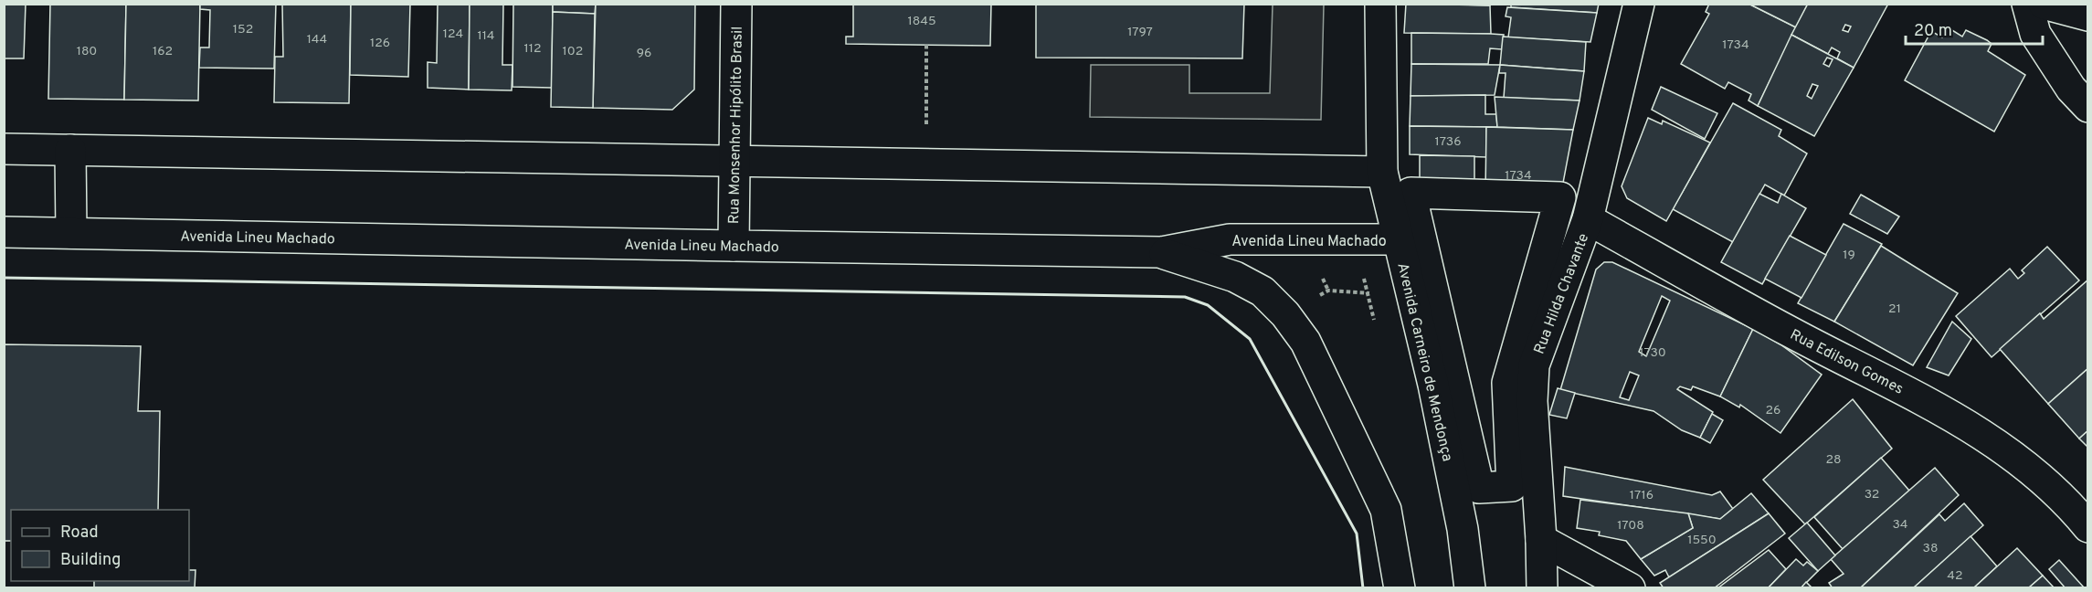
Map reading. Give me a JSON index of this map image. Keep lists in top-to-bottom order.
{
  "streets": {
    "street": [
      "Rua Monsenhor Hipólito Brasil",
      "Avenida Lineu Machado",
      "Rua Hilda Chavante",
      "Rua Edilson Gomes",
      "Avenida Carneiro de Mendonça"
    ]
  },
  "crossings": [
    ["Rua Monsenhor Hipólito Brasil", "Avenida Lineu Machado"],
    ["Avenida Lineu Machado", "Avenida Carneiro de Mendonça"],
    ["Rua Hilda Chavante", "Rua Edilson Gomes"]
  ],
  "house_numbers": [
    "1845",
    "152",
    "1797",
    "124",
    "114",
    "144",
    "126",
    "1734",
    "112",
    "180",
    "162",
    "102",
    "96",
    "1736",
    "1734",
    "19",
    "21",
    "1730",
    "26",
    "28",
    "32",
    "1716",
    "34",
    "1708",
    "1550",
    "38",
    "42"
  ],
  "legend": ["Road", "Building"],
  "scale_bar": "20 m"
}
